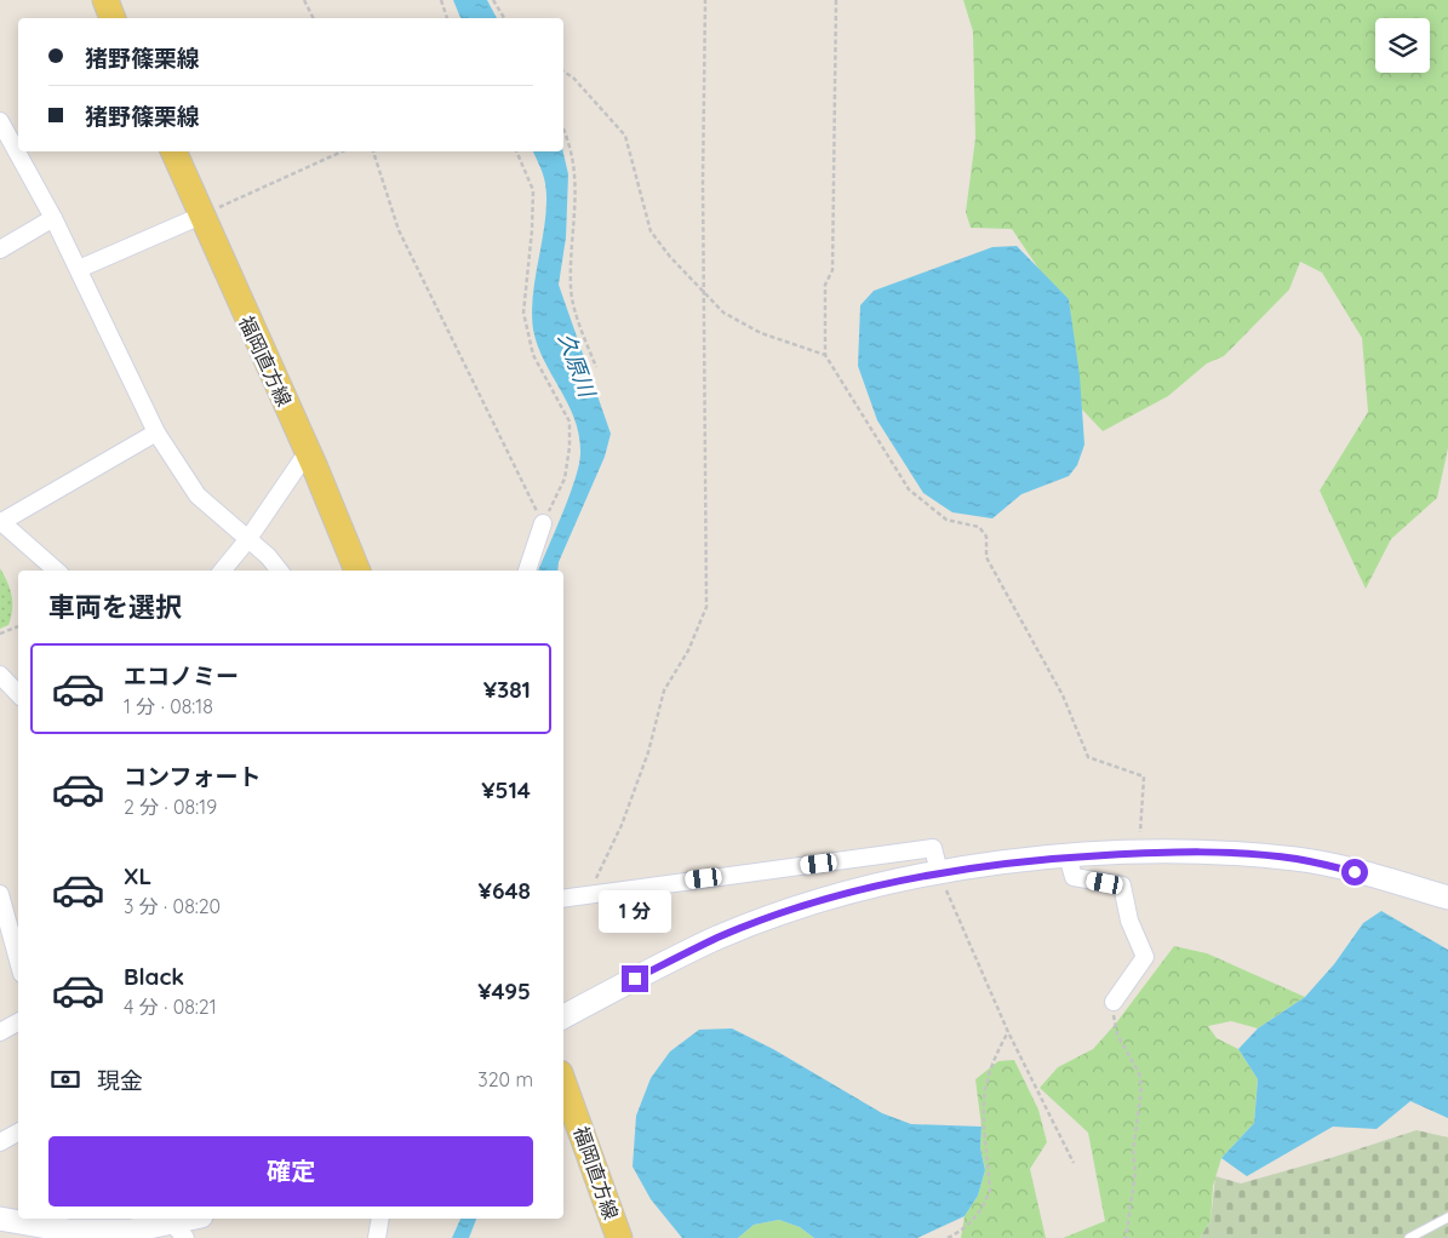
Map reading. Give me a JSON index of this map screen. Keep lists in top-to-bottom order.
{
  "streets": {
    "main road": ["福岡直方線"]
  },
  "water": ["久原川"],
  "page": {
    "banner": ["猪野篠栗線", "猪野篠栗線"],
    "heading": "車両を選択",
    "list": [
      {
        "name": "エコノミー",
        "note": "1 分 · 08:18",
        "value": "¥381"
      },
      {
        "name": "コンフォート",
        "note": "2 分 · 08:19",
        "value": "¥514"
      },
      {
        "name": "XL",
        "note": "3 分 · 08:20",
        "value": "¥648"
      },
      {
        "name": "Black",
        "note": "4 分 · 08:21",
        "value": "¥495"
      }
    ],
    "bubble": "1 分",
    "pay": ["現金", "320 m"],
    "buttons": "確定"
  }
}
